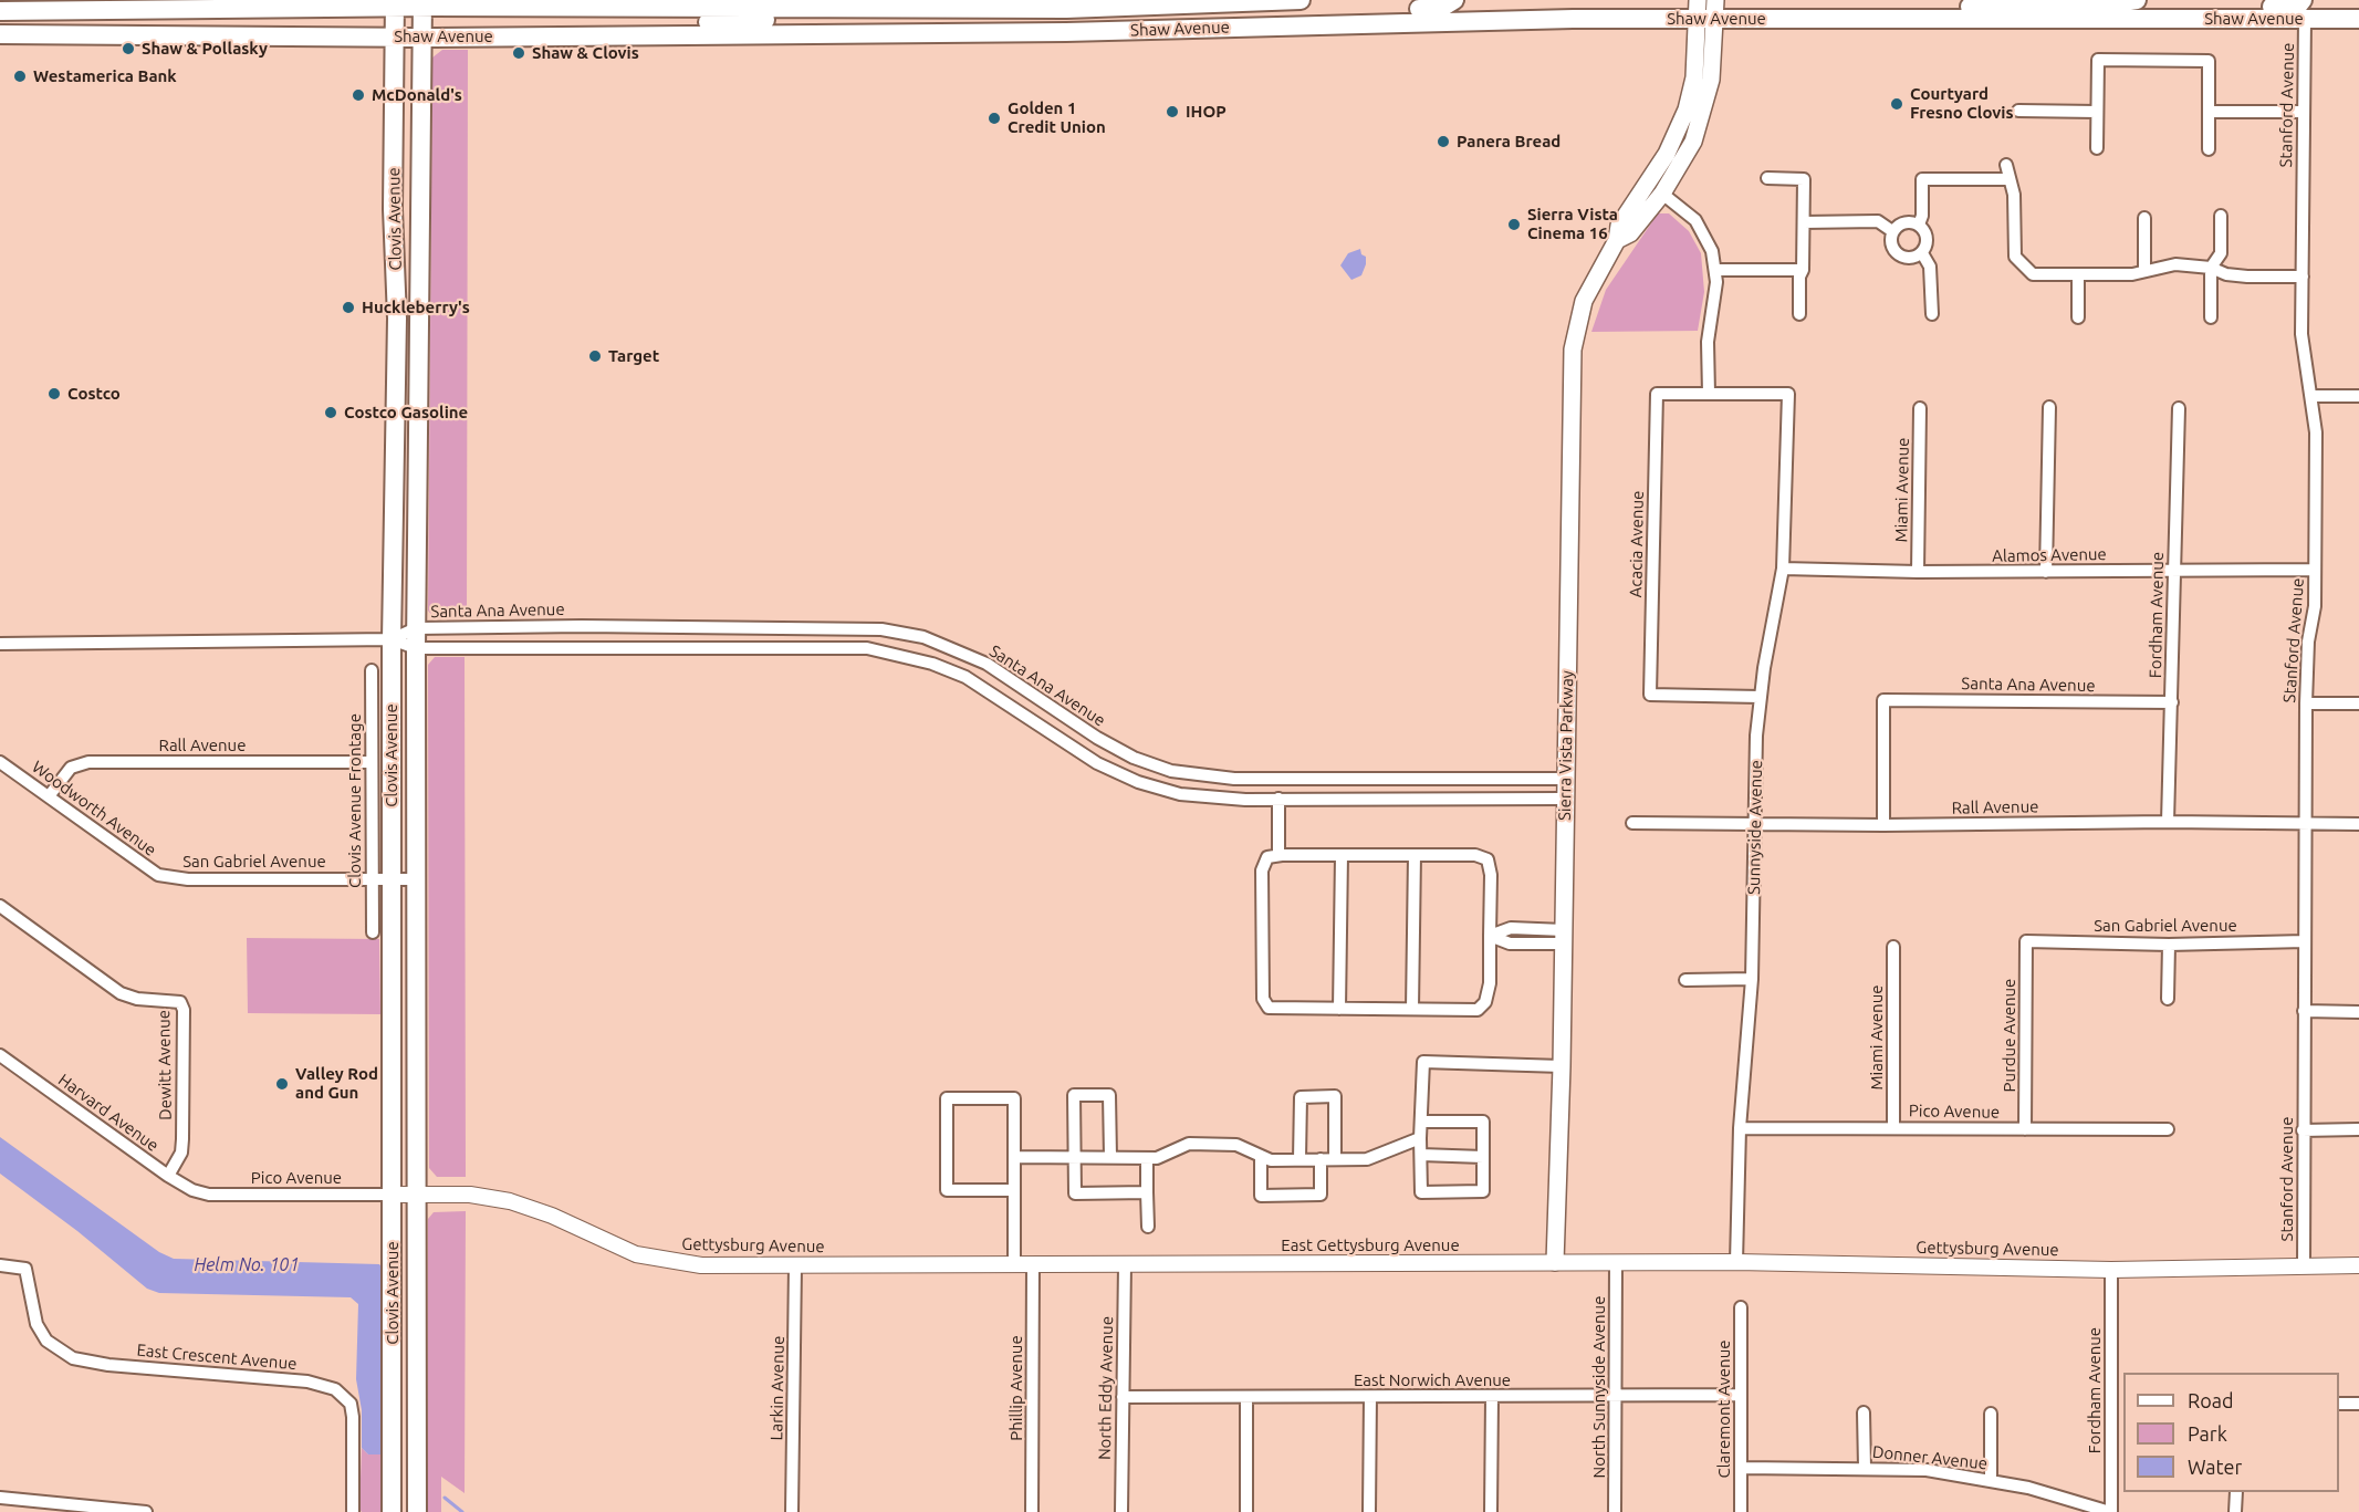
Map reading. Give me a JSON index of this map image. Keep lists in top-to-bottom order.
{
  "streets": {
    "main road": ["Shaw Avenue", "Clovis Avenue", "Sierra Vista Parkway"],
    "street": [
      "Stanford Avenue",
      "Miami Avenue",
      "Acacia Avenue",
      "Alamos Avenue",
      "Santa Ana Avenue",
      "Fordham Avenue",
      "Rall Avenue",
      "Clovis Avenue Frontage",
      "Woodworth Avenue",
      "Sunnyside Avenue",
      "San Gabriel Avenue",
      "Purdue Avenue",
      "Dewitt Avenue",
      "Pico Avenue",
      "Harvard Avenue",
      "Gettysburg Avenue",
      "East Gettysburg Avenue",
      "East Crescent Avenue",
      "East Norwich Avenue",
      "North Sunnyside Avenue",
      "Larkin Avenue",
      "Phillip Avenue",
      "North Eddy Avenue",
      "Claremont Avenue",
      "Donner Avenue"
    ]
  },
  "crossings": [
    ["Shaw Avenue", "Stanford Avenue"],
    ["Shaw Avenue", "Clovis Avenue"],
    ["Shaw Avenue", "Sierra Vista Parkway"],
    ["Stanford Avenue", "Alamos Avenue"],
    ["Stanford Avenue", "Rall Avenue"],
    ["Stanford Avenue", "San Gabriel Avenue"],
    ["Stanford Avenue", "Gettysburg Avenue"],
    ["Clovis Avenue", "Santa Ana Avenue"],
    ["Clovis Avenue", "San Gabriel Avenue"],
    ["Clovis Avenue", "Pico Avenue"],
    ["Clovis Avenue", "Gettysburg Avenue"],
    ["Miami Avenue", "Alamos Avenue"],
    ["Miami Avenue", "Pico Avenue"],
    ["Acacia Avenue", "Sunnyside Avenue"],
    ["Alamos Avenue", "Fordham Avenue"],
    ["Alamos Avenue", "Sunnyside Avenue"],
    ["Santa Ana Avenue", "Fordham Avenue"],
    ["Santa Ana Avenue", "Rall Avenue"],
    ["Santa Ana Avenue", "Sierra Vista Parkway"],
    ["Fordham Avenue", "Rall Avenue"],
    ["Fordham Avenue", "Gettysburg Avenue"],
    ["Fordham Avenue", "Donner Avenue"],
    ["Rall Avenue", "Clovis Avenue Frontage"],
    ["Rall Avenue", "Woodworth Avenue"],
    ["Rall Avenue", "Sunnyside Avenue"],
    ["Sierra Vista Parkway", "East Gettysburg Avenue"],
    ["Clovis Avenue Frontage", "San Gabriel Avenue"],
    ["Woodworth Avenue", "San Gabriel Avenue"],
    ["Sunnyside Avenue", "Pico Avenue"],
    ["Sunnyside Avenue", "Gettysburg Avenue"],
    ["San Gabriel Avenue", "Purdue Avenue"],
    ["Purdue Avenue", "Pico Avenue"],
    ["Dewitt Avenue", "Harvard Avenue"],
    ["Pico Avenue", "Harvard Avenue"],
    ["Pico Avenue", "Gettysburg Avenue"],
    ["Gettysburg Avenue", "East Gettysburg Avenue"],
    ["Gettysburg Avenue", "North Sunnyside Avenue"],
    ["Gettysburg Avenue", "Larkin Avenue"],
    ["Gettysburg Avenue", "Phillip Avenue"],
    ["Gettysburg Avenue", "North Eddy Avenue"],
    ["East Gettysburg Avenue", "North Sunnyside Avenue"],
    ["East Gettysburg Avenue", "North Eddy Avenue"],
    ["East Norwich Avenue", "North Sunnyside Avenue"],
    ["East Norwich Avenue", "North Eddy Avenue"],
    ["East Norwich Avenue", "Claremont Avenue"],
    ["Claremont Avenue", "Donner Avenue"]
  ],
  "water": ["Helm No. 101"],
  "places": [
    "Shaw & Pollasky",
    "Shaw & Clovis",
    "Westamerica Bank",
    "McDonald's",
    "Courtyard Fresno Clovis",
    "IHOP",
    "Golden 1 Credit Union",
    "Panera Bread",
    "Sierra Vista Cinema 16",
    "Huckleberry's",
    "Target",
    "Costco",
    "Costco Gasoline",
    "Valley Rod and Gun"
  ],
  "legend": ["Road", "Park", "Water"]
}
